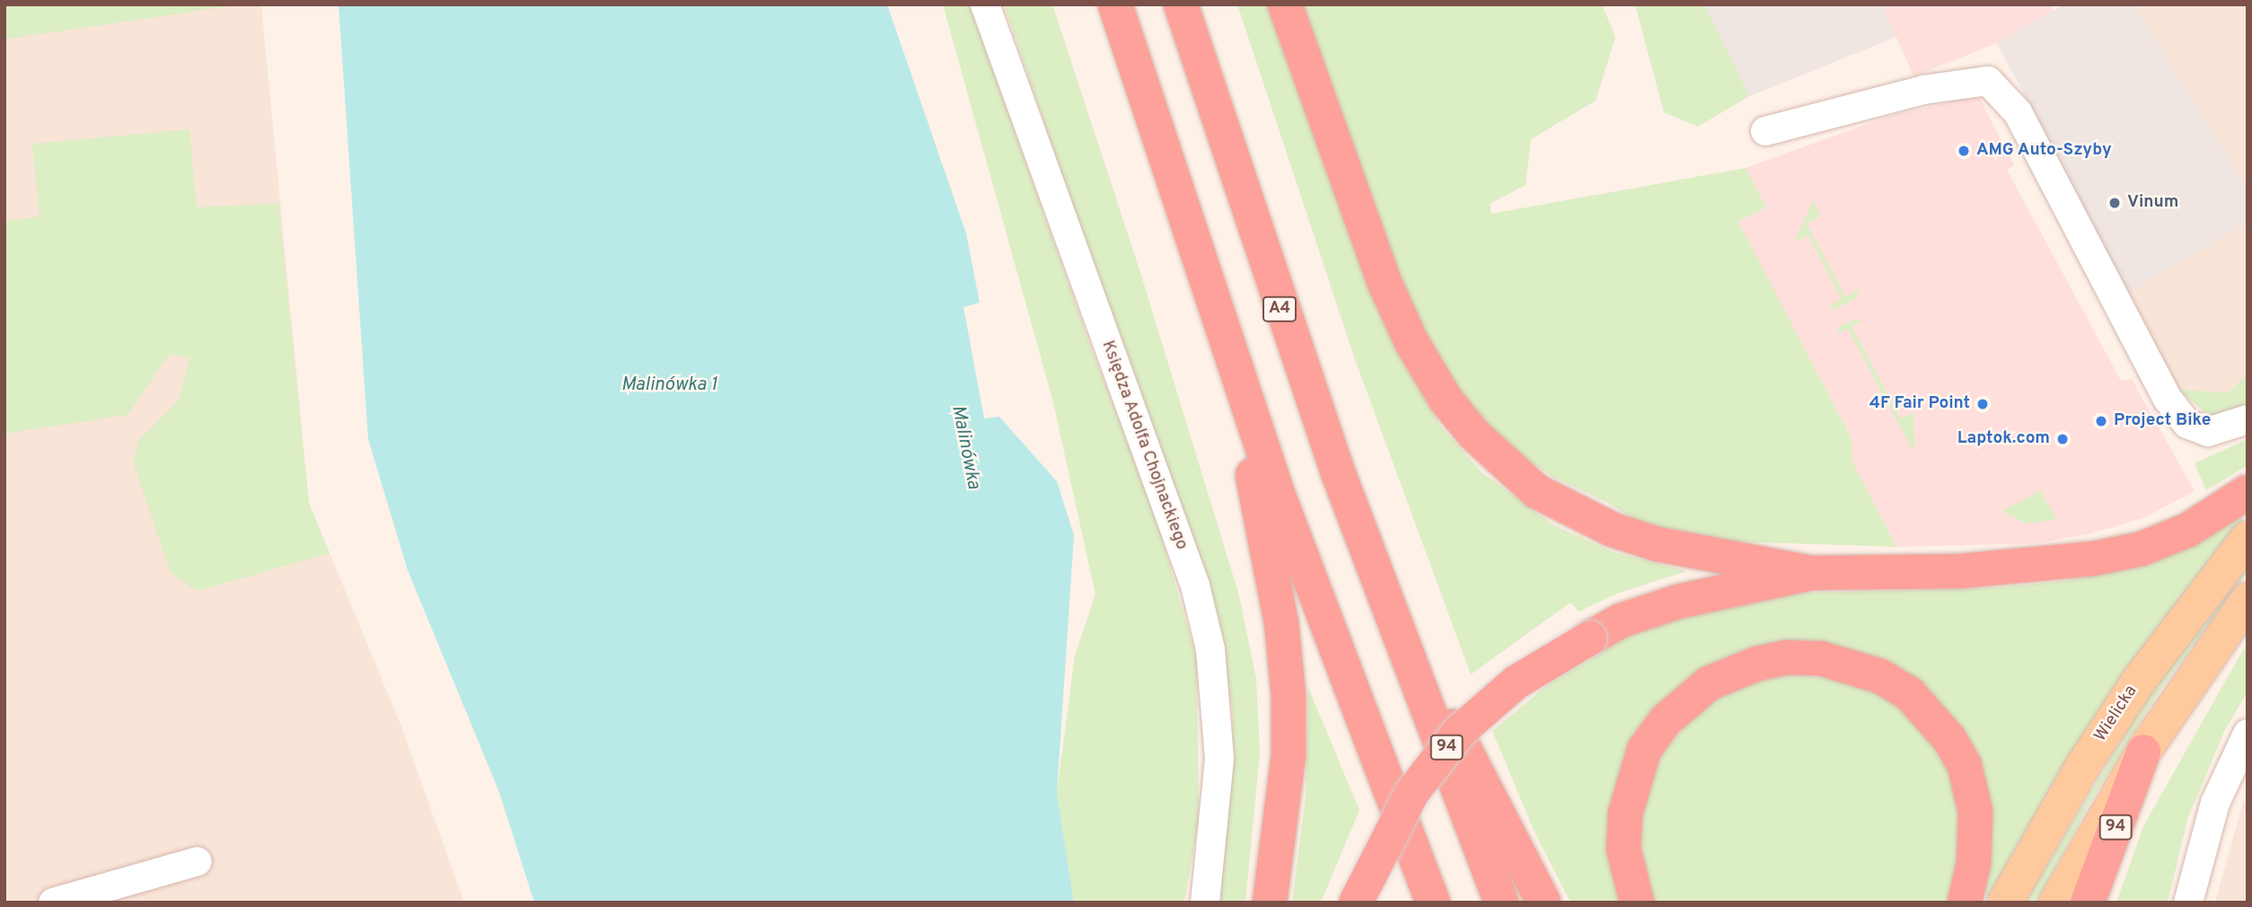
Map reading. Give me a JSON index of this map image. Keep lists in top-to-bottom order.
{
  "streets": {
    "highway": ["A4", "94"],
    "main road": ["Wielicka"],
    "street": ["Księdza Adolfa Chojnackiego"]
  },
  "water": ["Malinówka 1", "Malinówka"],
  "places": [
    "AMG Auto-Szyby",
    "Vinum",
    "4F Fair Point",
    "Project Bike",
    "Laptok.com"
  ]
}
